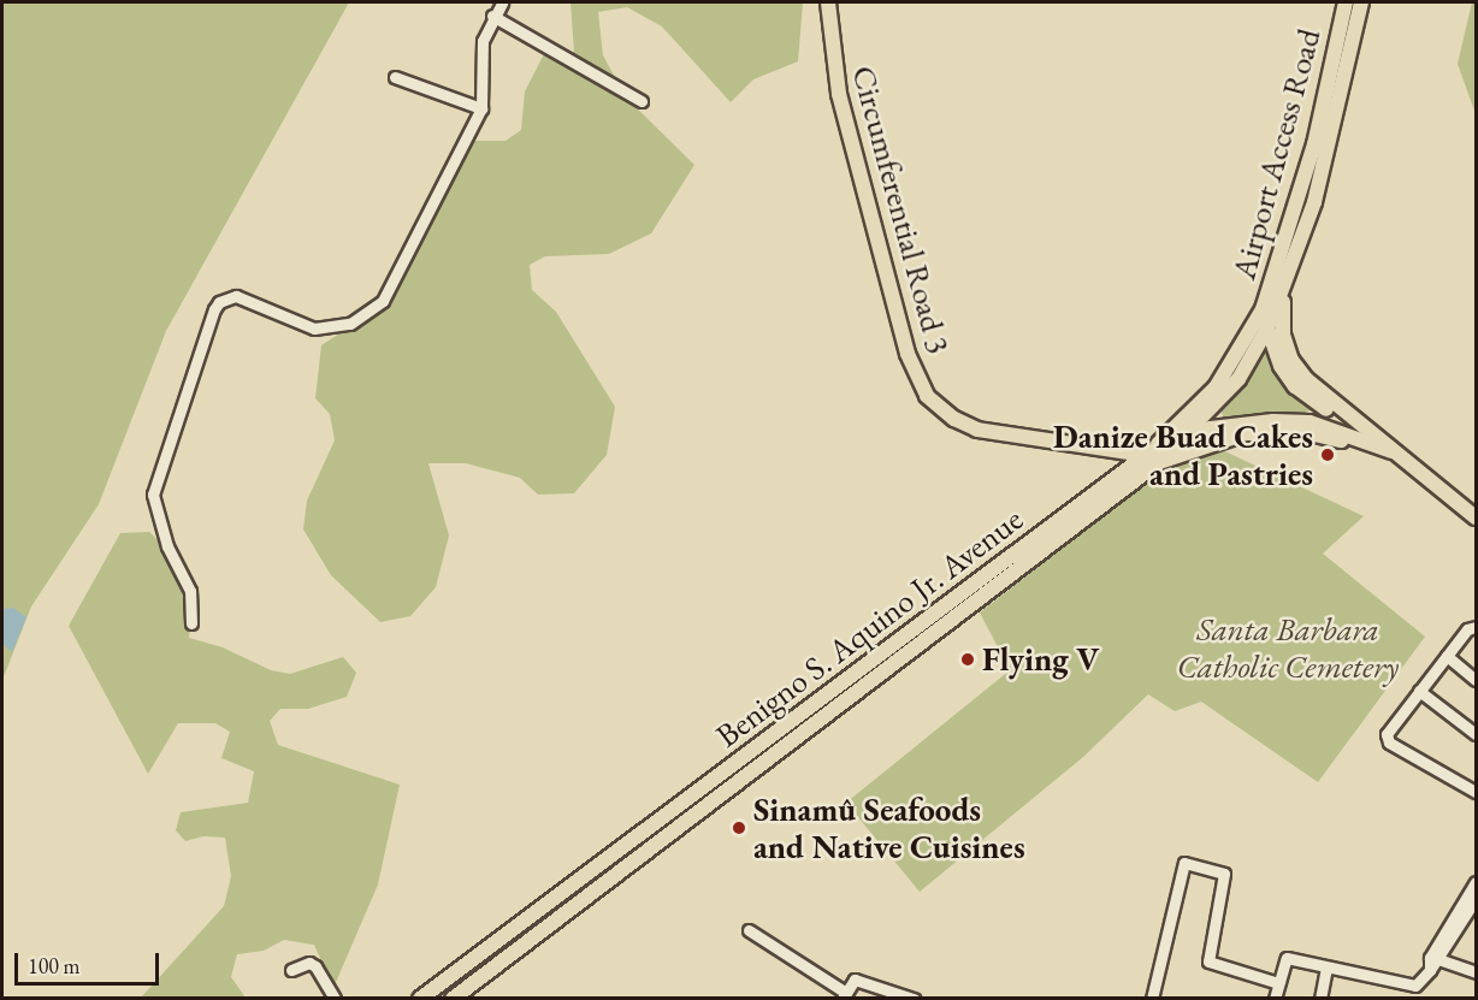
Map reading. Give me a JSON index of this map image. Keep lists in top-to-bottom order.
{
  "streets": {
    "main road": ["Airport Access Road", "Circumferential Road 3", "Benigno S. Aquino Jr. Avenue"]
  },
  "crossings": [
    ["Airport Access Road", "Circumferential Road 3"],
    ["Airport Access Road", "Benigno S. Aquino Jr. Avenue"],
    ["Circumferential Road 3", "Benigno S. Aquino Jr. Avenue"]
  ],
  "parks": ["Santa Barbara Catholic Cemetery"],
  "places": ["Danize Buad Cakes and Pastries", "Flying V", "Sinamû Seafoods and Native Cuisines"],
  "scale_bar": "100 m"
}
